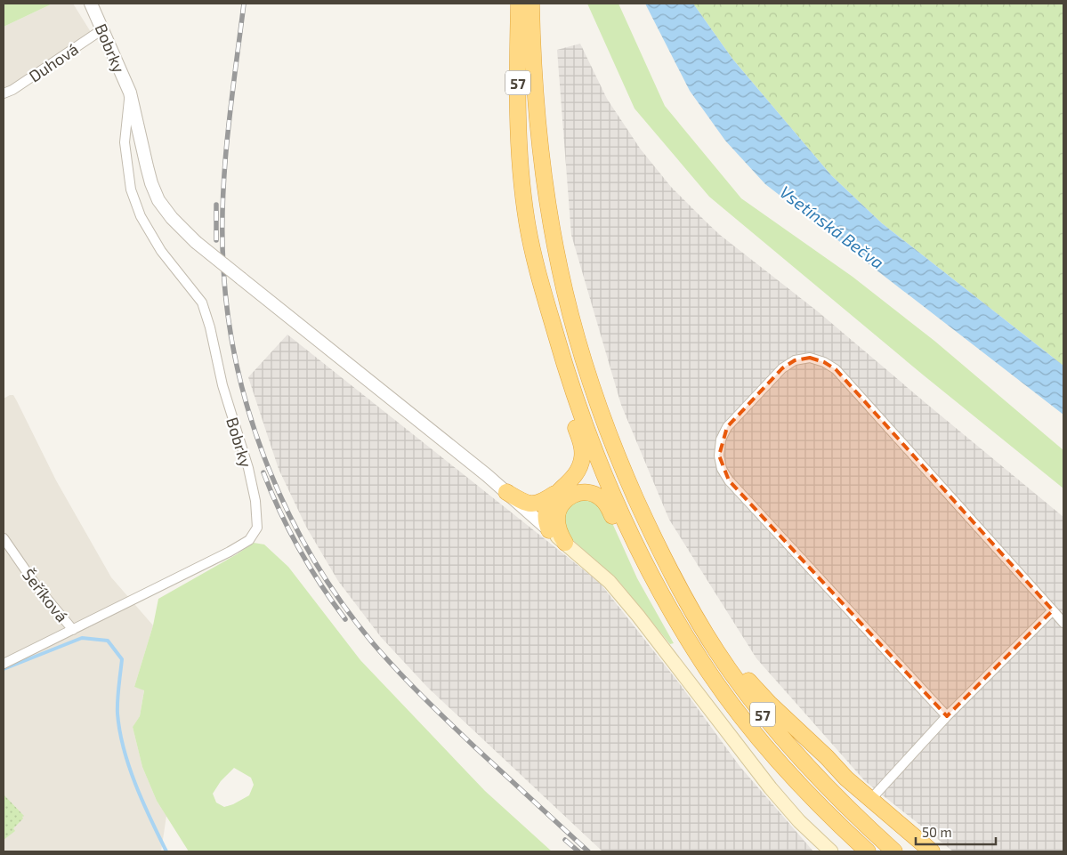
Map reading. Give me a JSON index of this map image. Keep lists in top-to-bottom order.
{
  "streets": {
    "highway": ["57"],
    "street": ["Bobrky", "Duhová", "Šeříková"]
  },
  "crossings": [
    ["Bobrky", "Duhová"],
    ["Bobrky", "Šeříková"]
  ],
  "water": ["Vsetínská Bečva"],
  "scale_bar": "50 m"
}
